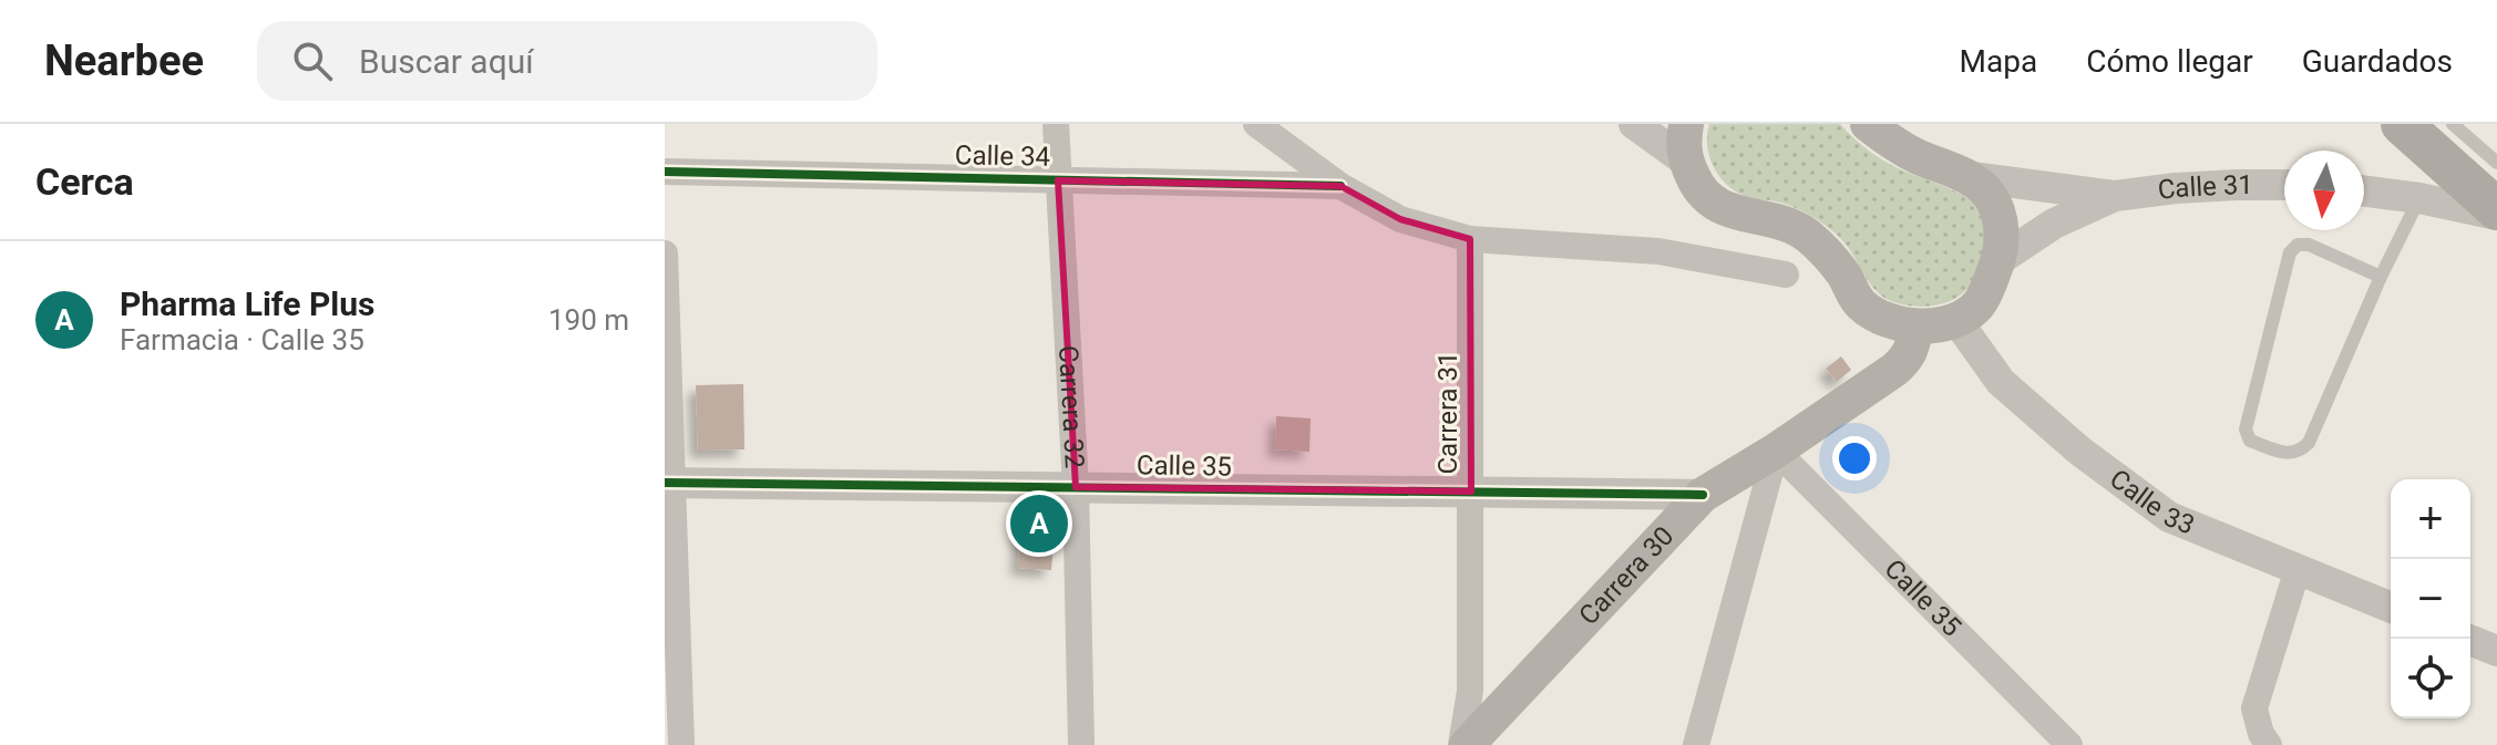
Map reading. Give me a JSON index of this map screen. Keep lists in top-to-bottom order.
{
  "streets": {
    "main road": ["Carrera 30"],
    "street": [
      "Calle 34",
      "Calle 31",
      "Carrera 32",
      "Carrera 31",
      "Calle 35",
      "Calle 33"
    ]
  },
  "crossings": [
    ["Calle 34", "Carrera 32"],
    ["Carrera 32", "Calle 35"],
    ["Carrera 31", "Calle 35"],
    ["Carrera 31", "Carrera 30"],
    ["Calle 35", "Carrera 30"]
  ],
  "north": "bottom",
  "page": {
    "header": "Nearbee",
    "search": "Buscar aquí",
    "nav": ["Mapa", "Cómo llegar", "Guardados"],
    "heading": "Cerca",
    "list": [
      {
        "mark": "A",
        "name": "Pharma Life Plus",
        "note": "Farmacia · Calle 35",
        "value": "190 m"
      }
    ],
    "map_buttons": ["+", "−"],
    "pins": "A"
  }
}
